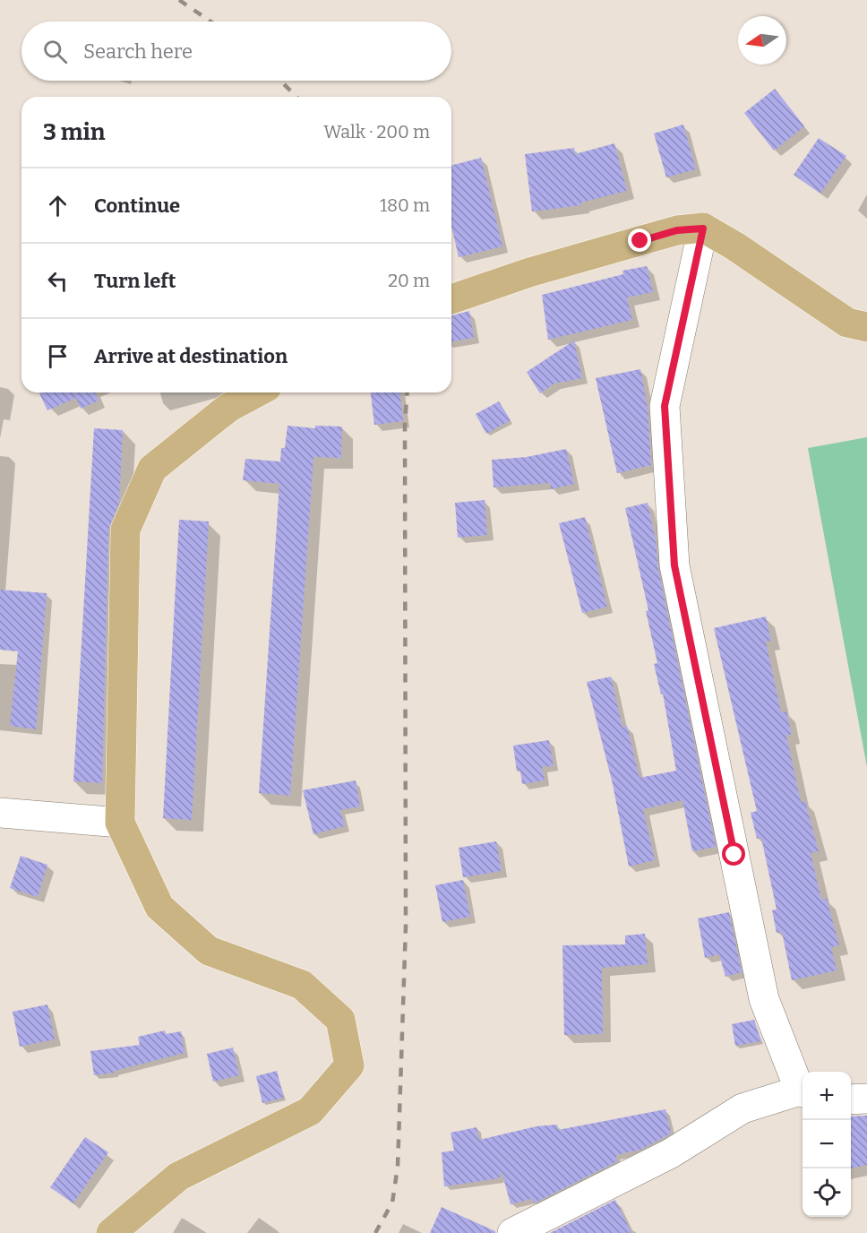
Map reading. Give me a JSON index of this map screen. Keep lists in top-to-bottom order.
{
  "north": "left",
  "page": {
    "search": "Search here",
    "heading": ["3 min", "Walk · 200 m"],
    "list": [
      ["Continue", "180 m"],
      ["Turn left", "20 m"],
      "Arrive at destination"
    ],
    "map_buttons": ["+", "−"]
  }
}
